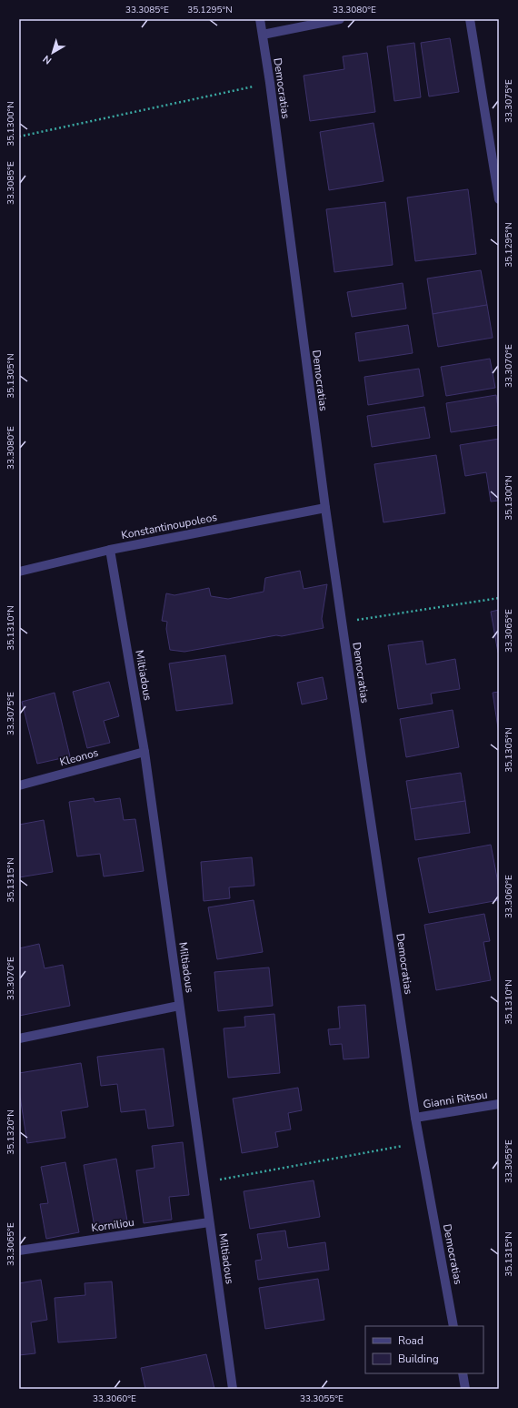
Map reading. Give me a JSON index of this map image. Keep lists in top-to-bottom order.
{
  "streets": {
    "street": [
      "Democratias",
      "Konstantinoupoleos",
      "Miltiadous",
      "Kleonos",
      "Gianni Ritsou",
      "Korniliou"
    ]
  },
  "crossings": [
    ["Democratias", "Konstantinoupoleos"],
    ["Democratias", "Gianni Ritsou"],
    ["Konstantinoupoleos", "Miltiadous"],
    ["Miltiadous", "Kleonos"],
    ["Miltiadous", "Korniliou"]
  ],
  "legend": ["Road", "Building"],
  "north": "bottom left",
  "coordinates": [
    "33.3085°E",
    "35.1295°N",
    "33.3080°E",
    "33.3075°E",
    "35.1300°N",
    "33.3070°E",
    "35.1305°N",
    "35.1310°N",
    "33.3065°E",
    "35.1315°N",
    "33.3060°E",
    "35.1320°N",
    "33.3055°E"
  ]
}
